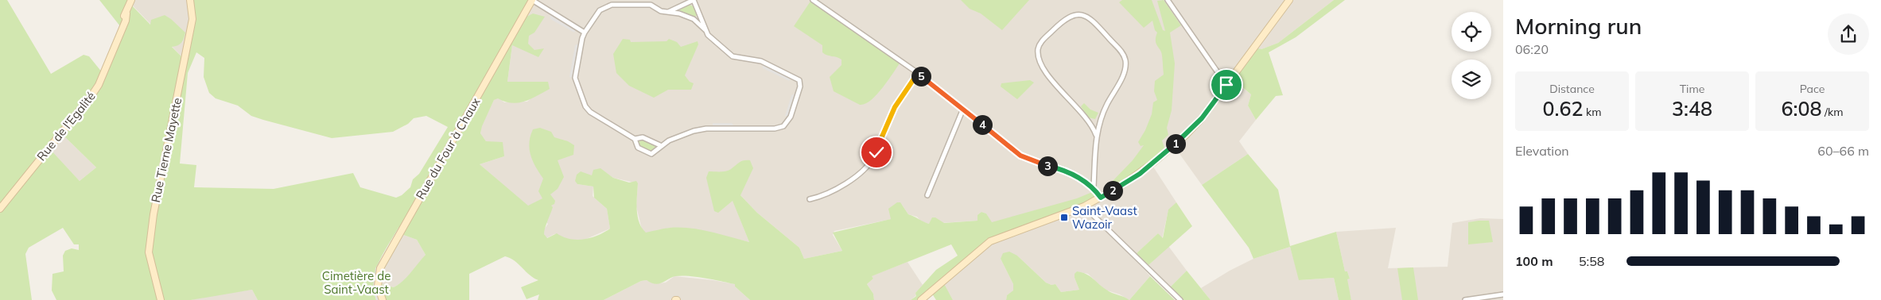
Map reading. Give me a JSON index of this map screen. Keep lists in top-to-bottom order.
{
  "streets": {
    "street": ["Rue de l'Egalité", "Rue du Four à Chaux", "Rue Tierne Mayette"]
  },
  "parks": ["Cimetière de Saint-Vaast"],
  "places": {
    "transit": ["Saint-Vaast Wazoir"]
  },
  "page": {
    "heading": ["Morning run", "06:20"],
    "pins": [
      "5",
      "4",
      "1",
      "3",
      "2"
    ],
    "stats": [
      ["Distance", "0.62 km"],
      ["Time", "3:48"],
      ["Pace", "6:08 /km"]
    ],
    "chart": ["Elevation", "60–66 m"],
    "list": [
      {
        "name": "100 m",
        "note": "5:58"
      }
    ]
  }
}
